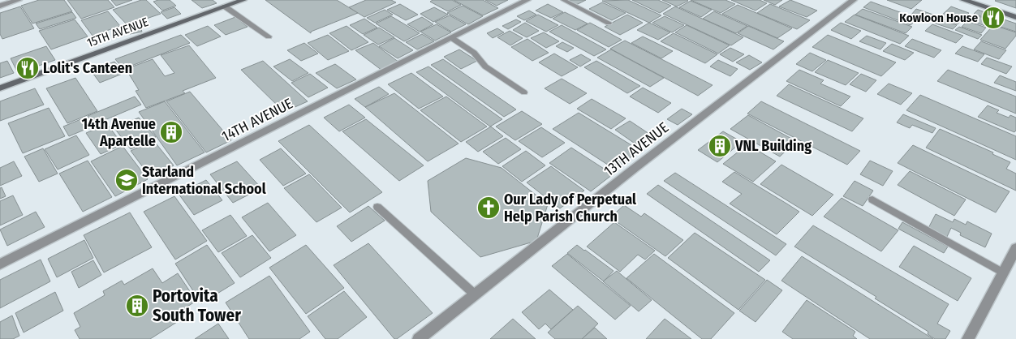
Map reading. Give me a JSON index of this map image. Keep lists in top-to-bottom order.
{
  "streets": {
    "main road": ["15TH AVENUE"],
    "street": ["14TH AVENUE", "13TH AVENUE"]
  },
  "places": {
    "restaurant": ["Kowloon House", "Lolit's Canteen"],
    "building": ["14th Avenue Apartelle", "VNL Building", "Portovita South Tower"],
    "school or university": ["Starland International School"],
    "church": ["Our Lady of Perpetual Help Parish Church"]
  }
}
